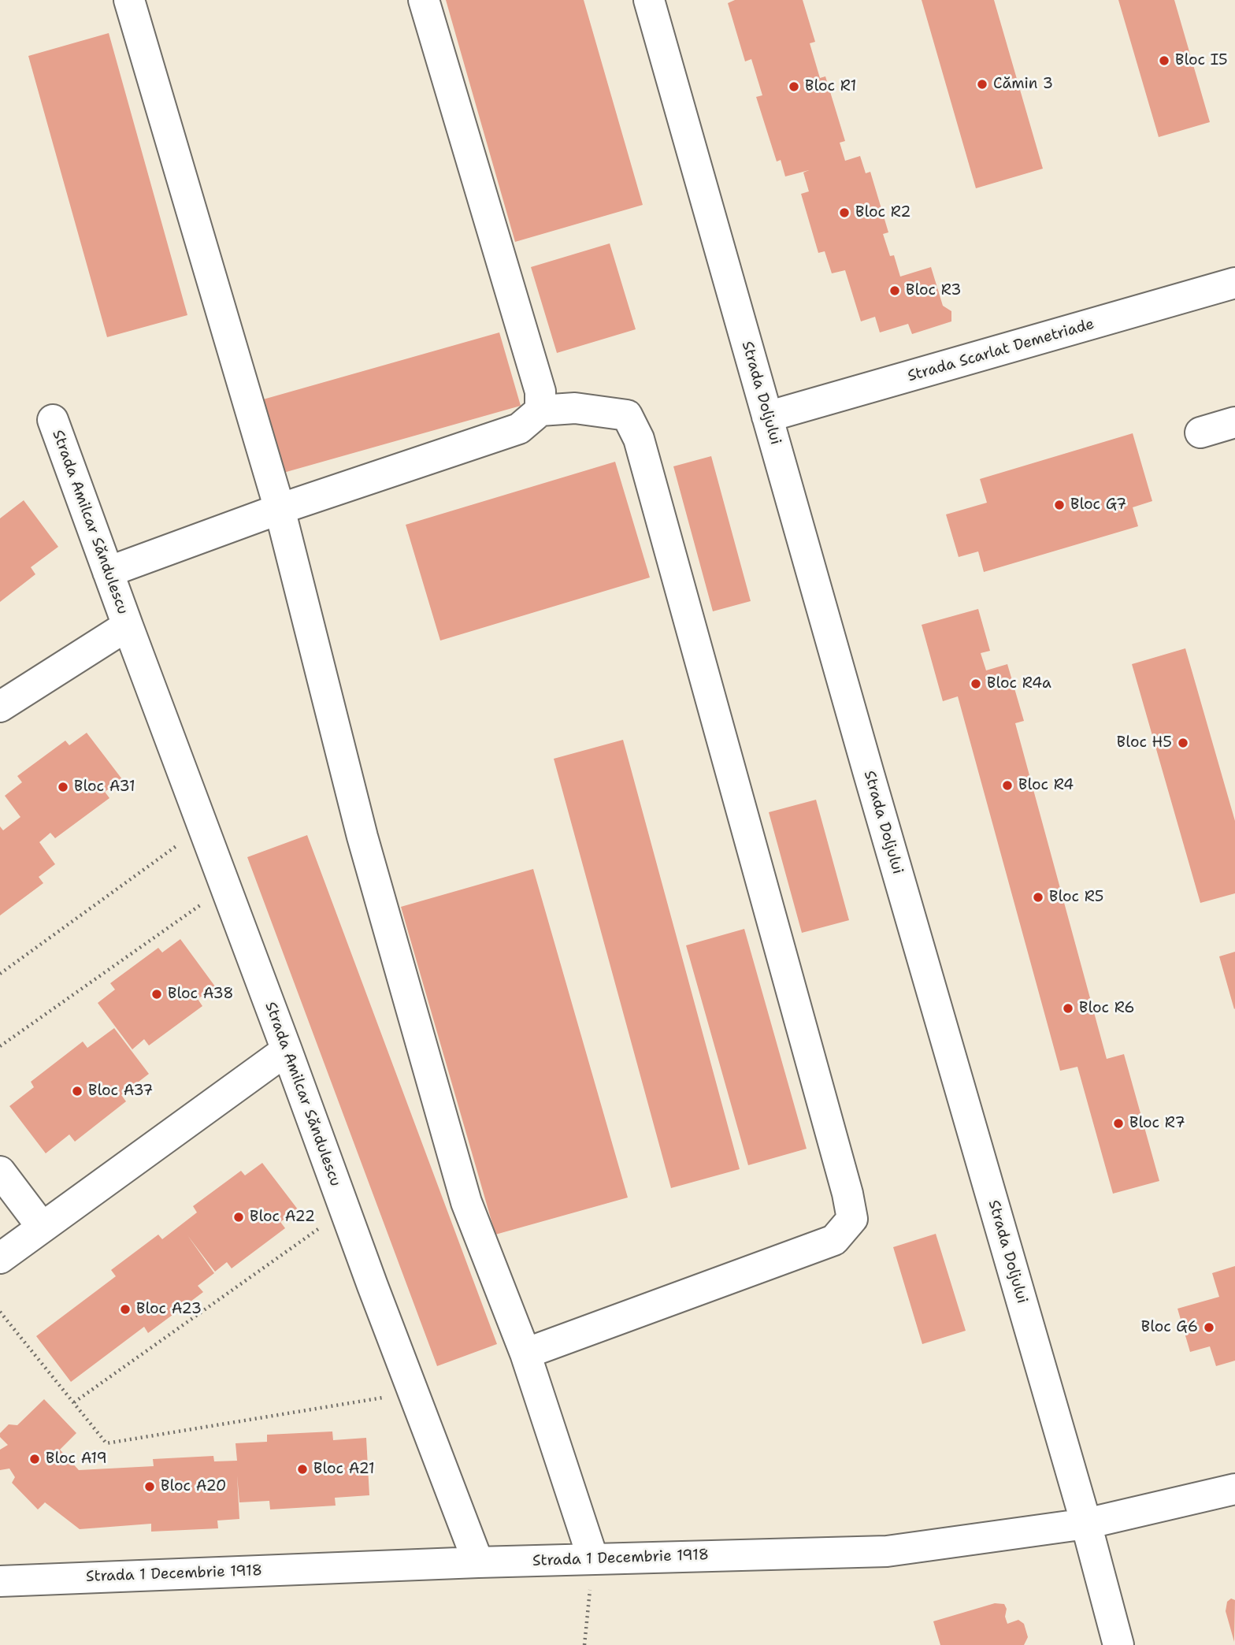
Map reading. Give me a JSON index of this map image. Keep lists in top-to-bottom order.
{
  "streets": {
    "street": [
      "Strada Scarlat Demetriade",
      "Strada Doljului",
      "Strada Amilcar Săndulescu",
      "Strada 1 Decembrie 1918"
    ]
  },
  "crossings": [
    ["Strada Scarlat Demetriade", "Strada Doljului"],
    ["Strada Doljului", "Strada 1 Decembrie 1918"],
    ["Strada Amilcar Săndulescu", "Strada 1 Decembrie 1918"]
  ],
  "places": [
    "Bloc I5",
    "Cămin 3",
    "Bloc R1",
    "Bloc R2",
    "Bloc R3",
    "Bloc G7",
    "Bloc R4a",
    "Bloc H5",
    "Bloc R4",
    "Bloc A31",
    "Bloc R5",
    "Bloc A38",
    "Bloc R6",
    "Bloc A37",
    "Bloc R7",
    "Bloc A22",
    "Bloc A23",
    "Bloc G6",
    "Bloc A19",
    "Bloc A21",
    "Bloc A20"
  ]
}
